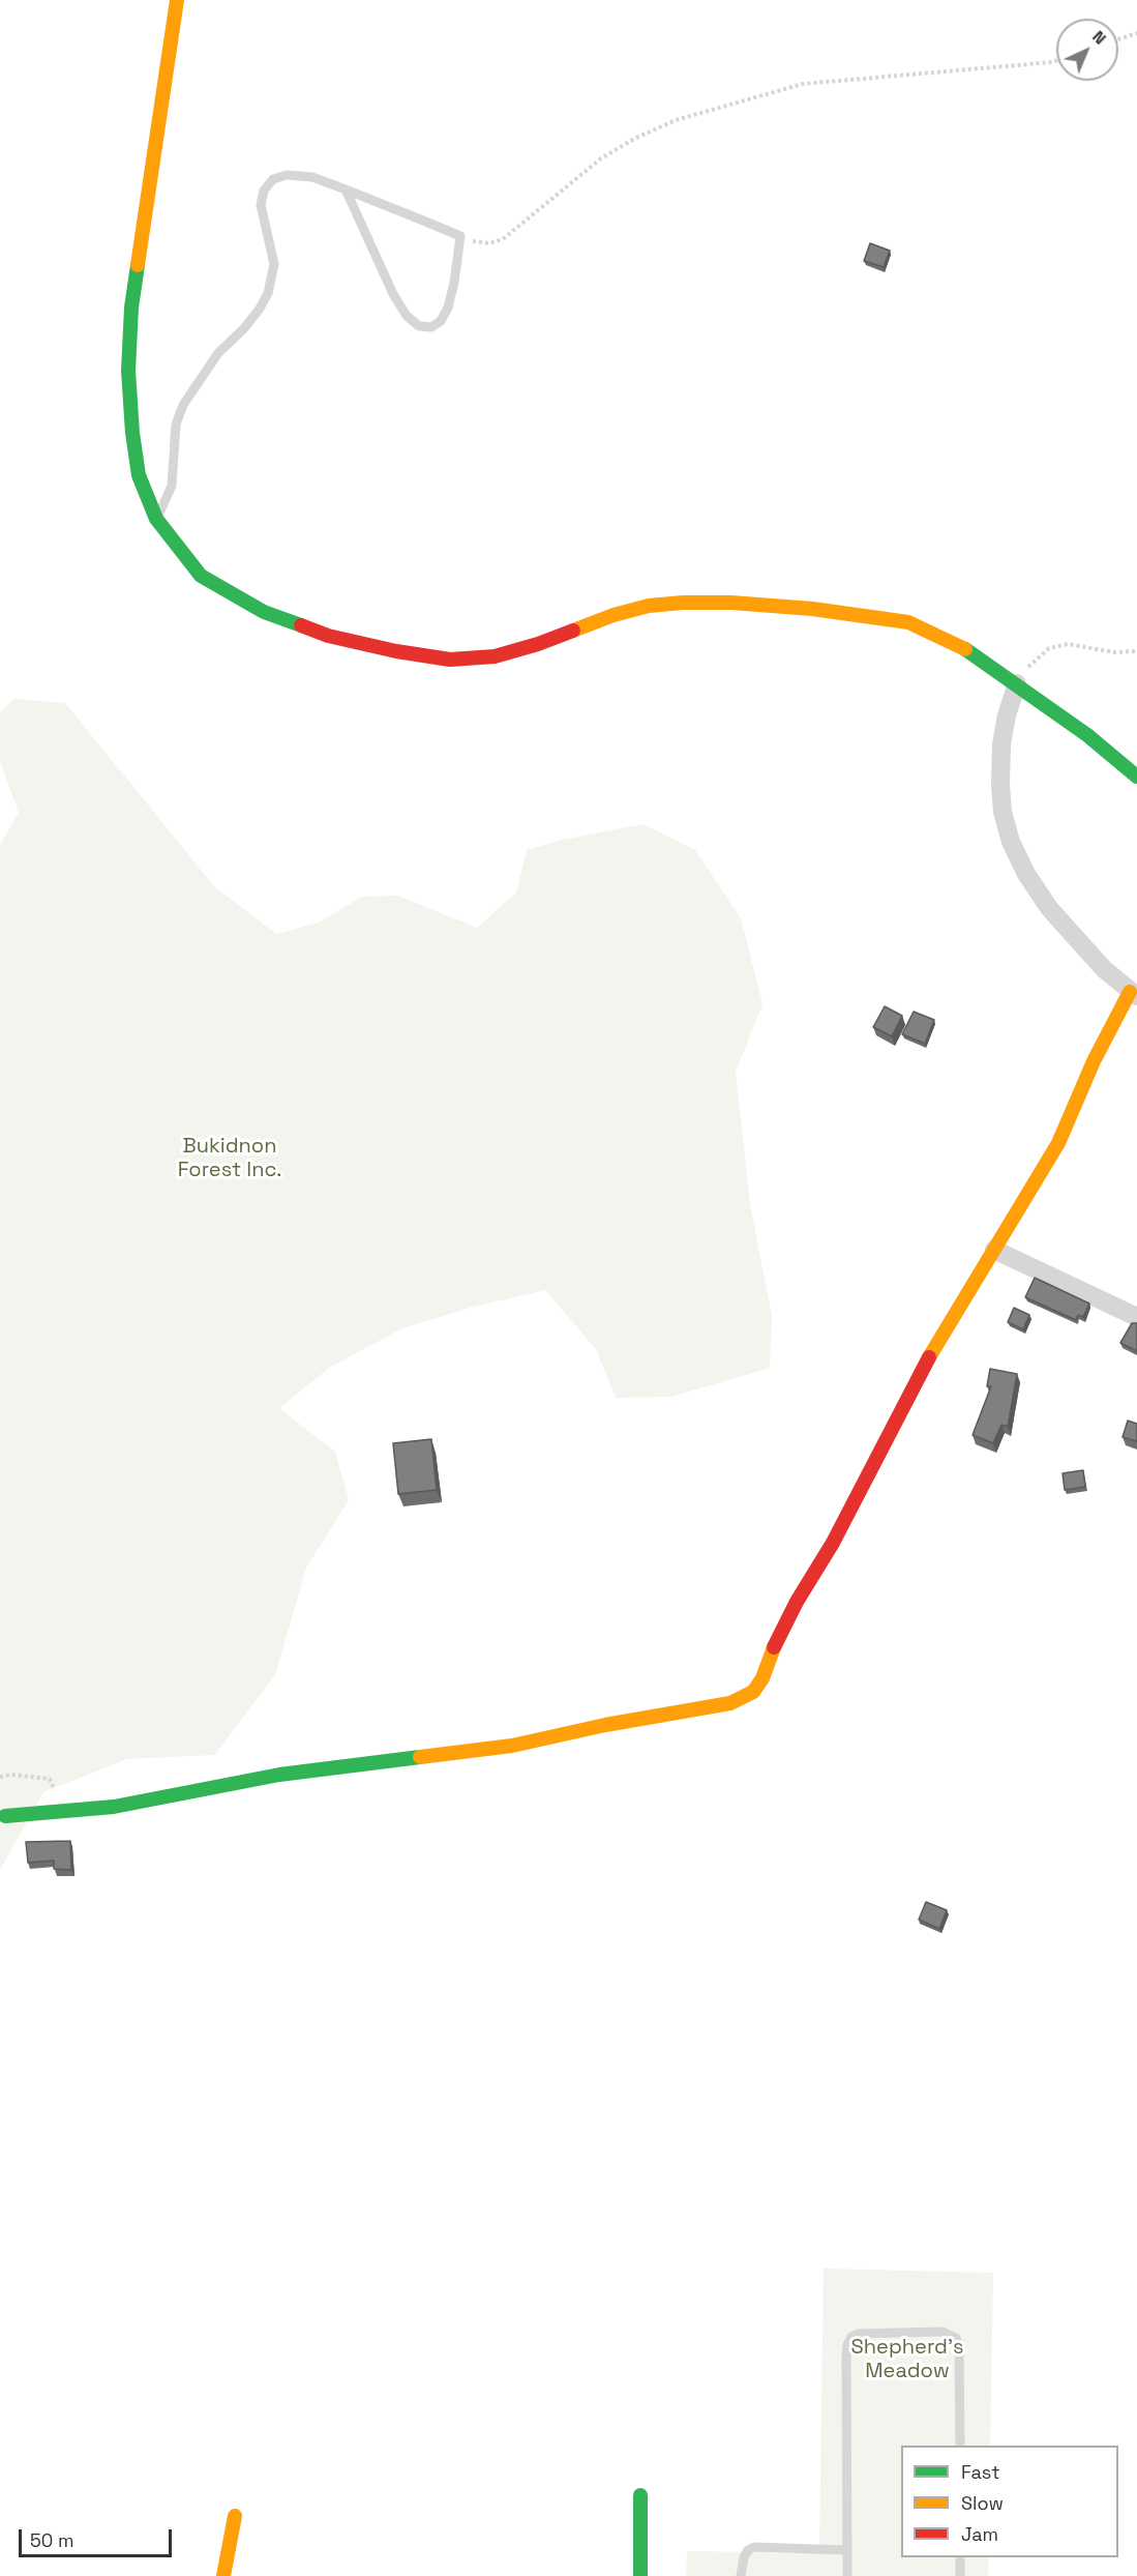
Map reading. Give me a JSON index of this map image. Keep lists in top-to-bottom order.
{
  "parks": ["Bukidnon Forest Inc.", "Shepherd's Meadow"],
  "legend": ["Fast", "Slow", "Jam"],
  "scale_bar": "50 m",
  "north": "top right"
}
